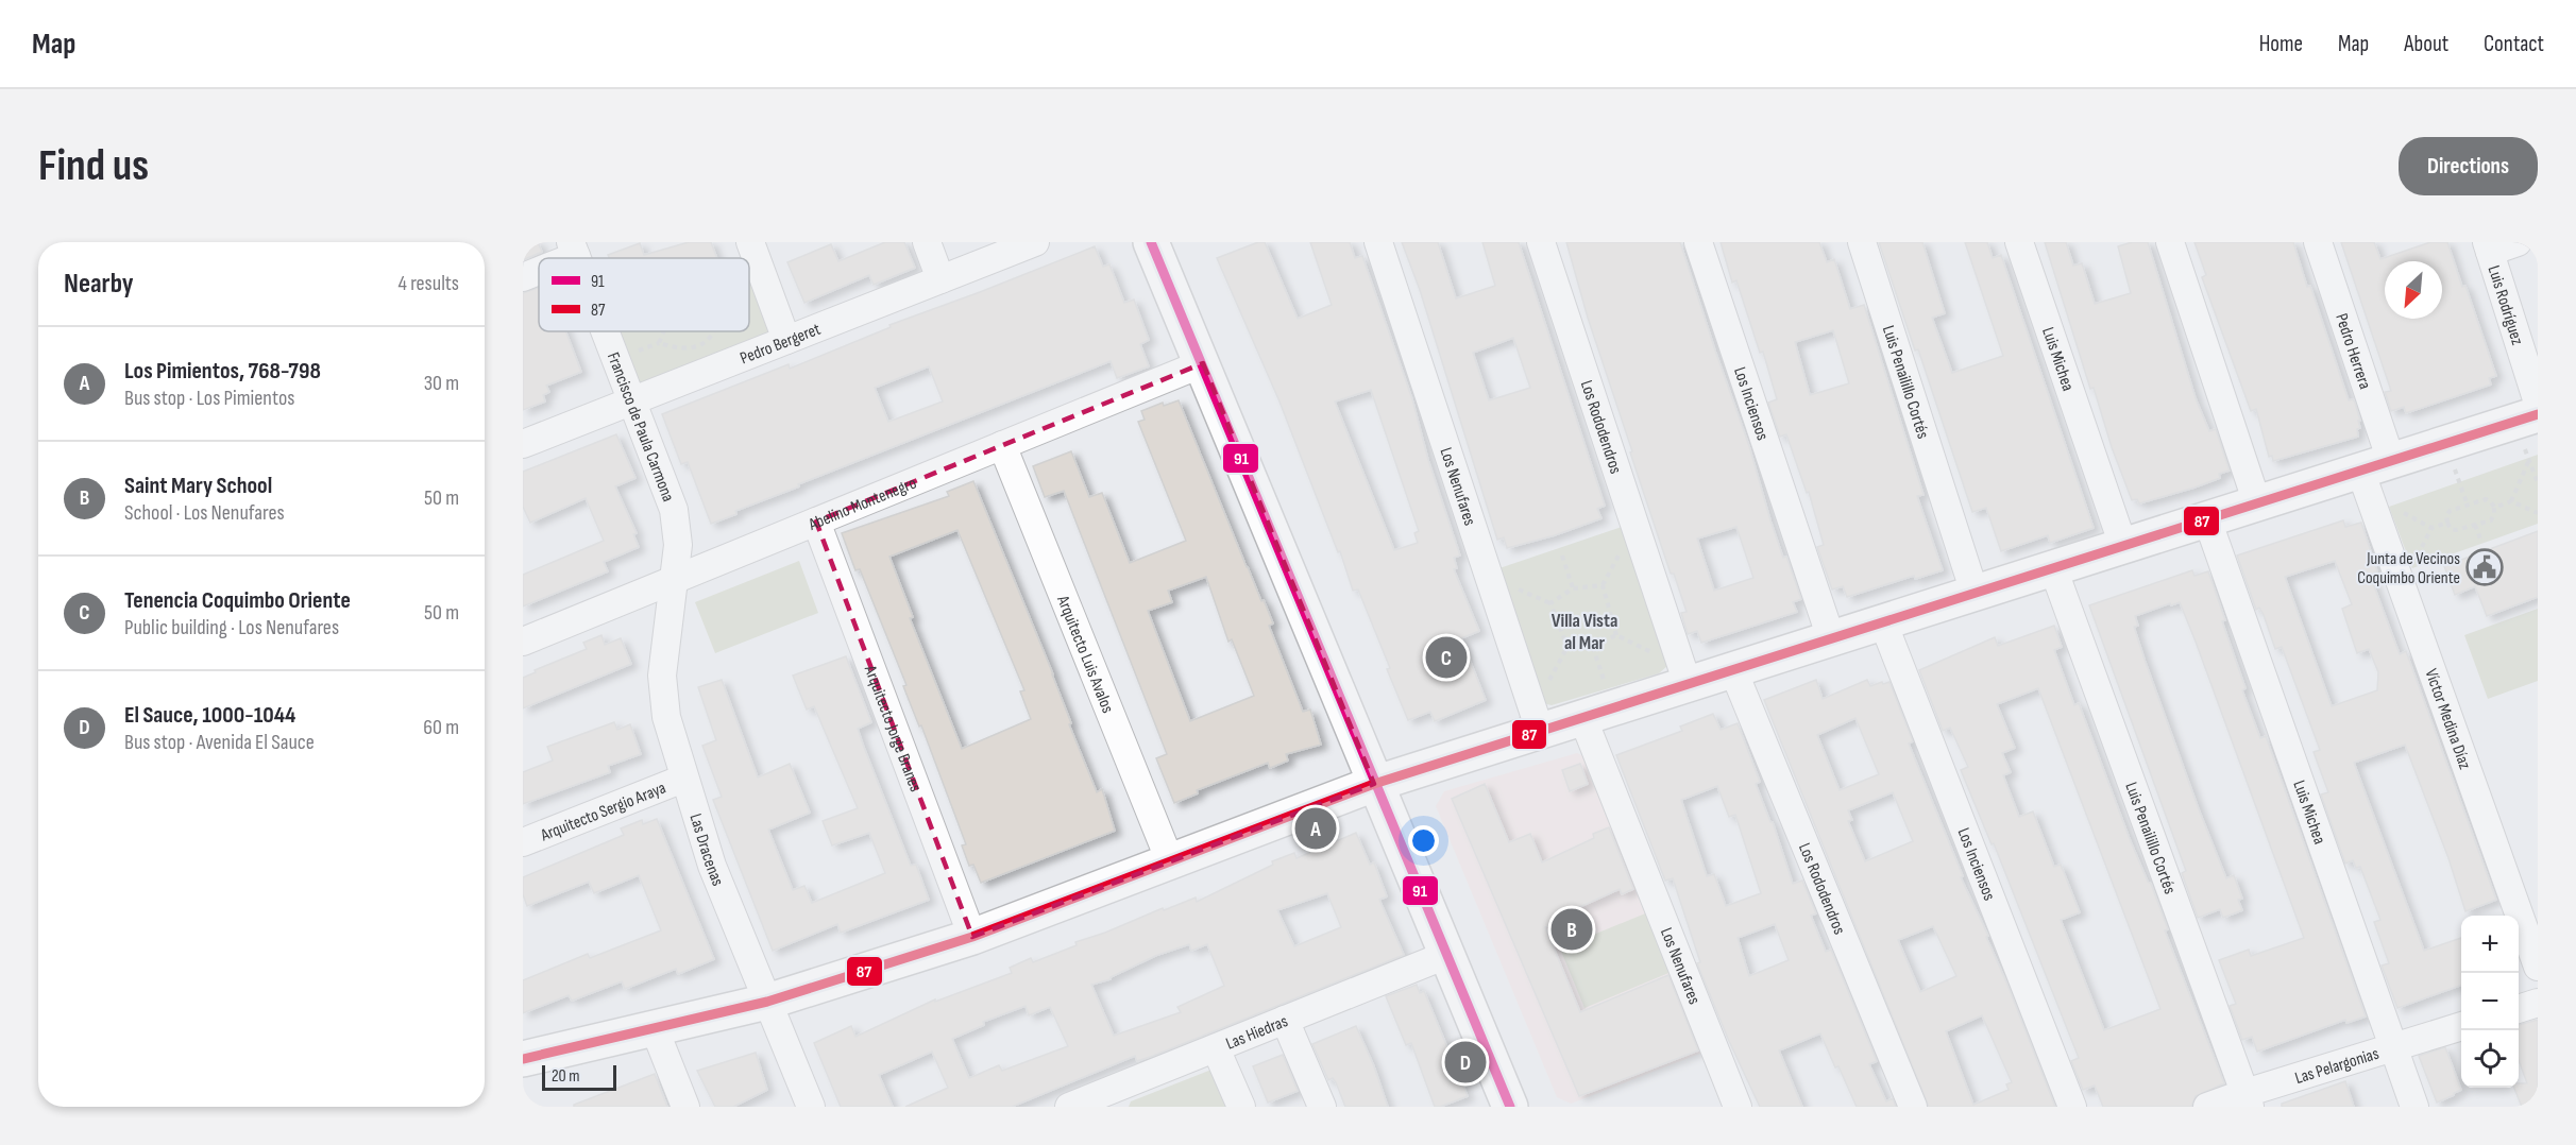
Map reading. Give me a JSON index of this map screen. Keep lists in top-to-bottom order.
{
  "streets": {
    "street": [
      "Luis Rodríguez",
      "Pedro Bergeret",
      "Pedro Herrera",
      "Luis Michea",
      "Luis Penailillo Cortés",
      "Los Inciensos",
      "Francisco de Paula Carmona",
      "Los Rododendros",
      "Los Nenufares",
      "Abelino Montenegro",
      "Arquitecto Luis Avalos",
      "Víctor Medina Díaz",
      "Arquitecto Jorge Branes",
      "Arquitecto Sergio Araya",
      "Las Dracenas",
      "Las Hiedras",
      "Las Pelargonias"
    ]
  },
  "crossings": [
    ["Pedro Bergeret", "Francisco de Paula Carmona"],
    ["Pedro Herrera", "Víctor Medina Díaz"],
    ["Luis Michea", "Las Pelargonias"],
    ["Luis Penailillo Cortés", "Las Pelargonias"],
    ["Francisco de Paula Carmona", "Abelino Montenegro"],
    ["Francisco de Paula Carmona", "Las Dracenas"],
    ["Abelino Montenegro", "Arquitecto Luis Avalos"],
    ["Abelino Montenegro", "Arquitecto Jorge Branes"],
    ["Abelino Montenegro", "Las Dracenas"],
    ["Arquitecto Sergio Araya", "Las Dracenas"]
  ],
  "districts": ["Villa Vista al Mar"],
  "places": {
    "public building": ["Junta de Vecinos Coquimbo Oriente"]
  },
  "lines": ["transit line 91", "transit line 87"],
  "legend": ["91", "87"],
  "scale_bar": "20 m",
  "north": "bottom left",
  "page": {
    "header": "Map",
    "nav": [
      "Home",
      "Map",
      "About",
      "Contact"
    ],
    "buttons": "Directions",
    "title": "Find us",
    "heading": ["Nearby", "4 results"],
    "list": [
      {
        "mark": "A",
        "name": "Los Pimientos, 768-798",
        "note": "Bus stop · Los Pimientos",
        "value": "30 m"
      },
      {
        "mark": "B",
        "name": "Saint Mary School",
        "note": "School · Los Nenufares",
        "value": "50 m"
      },
      {
        "mark": "C",
        "name": "Tenencia Coquimbo Oriente",
        "note": "Public building · Los Nenufares",
        "value": "50 m"
      },
      {
        "mark": "D",
        "name": "El Sauce, 1000-1044",
        "note": "Bus stop · Avenida El Sauce",
        "value": "60 m"
      }
    ],
    "pins": [
      "C",
      "A",
      "B",
      "D"
    ],
    "map_buttons": ["+", "−"],
    "scale": "20 m"
  }
}
